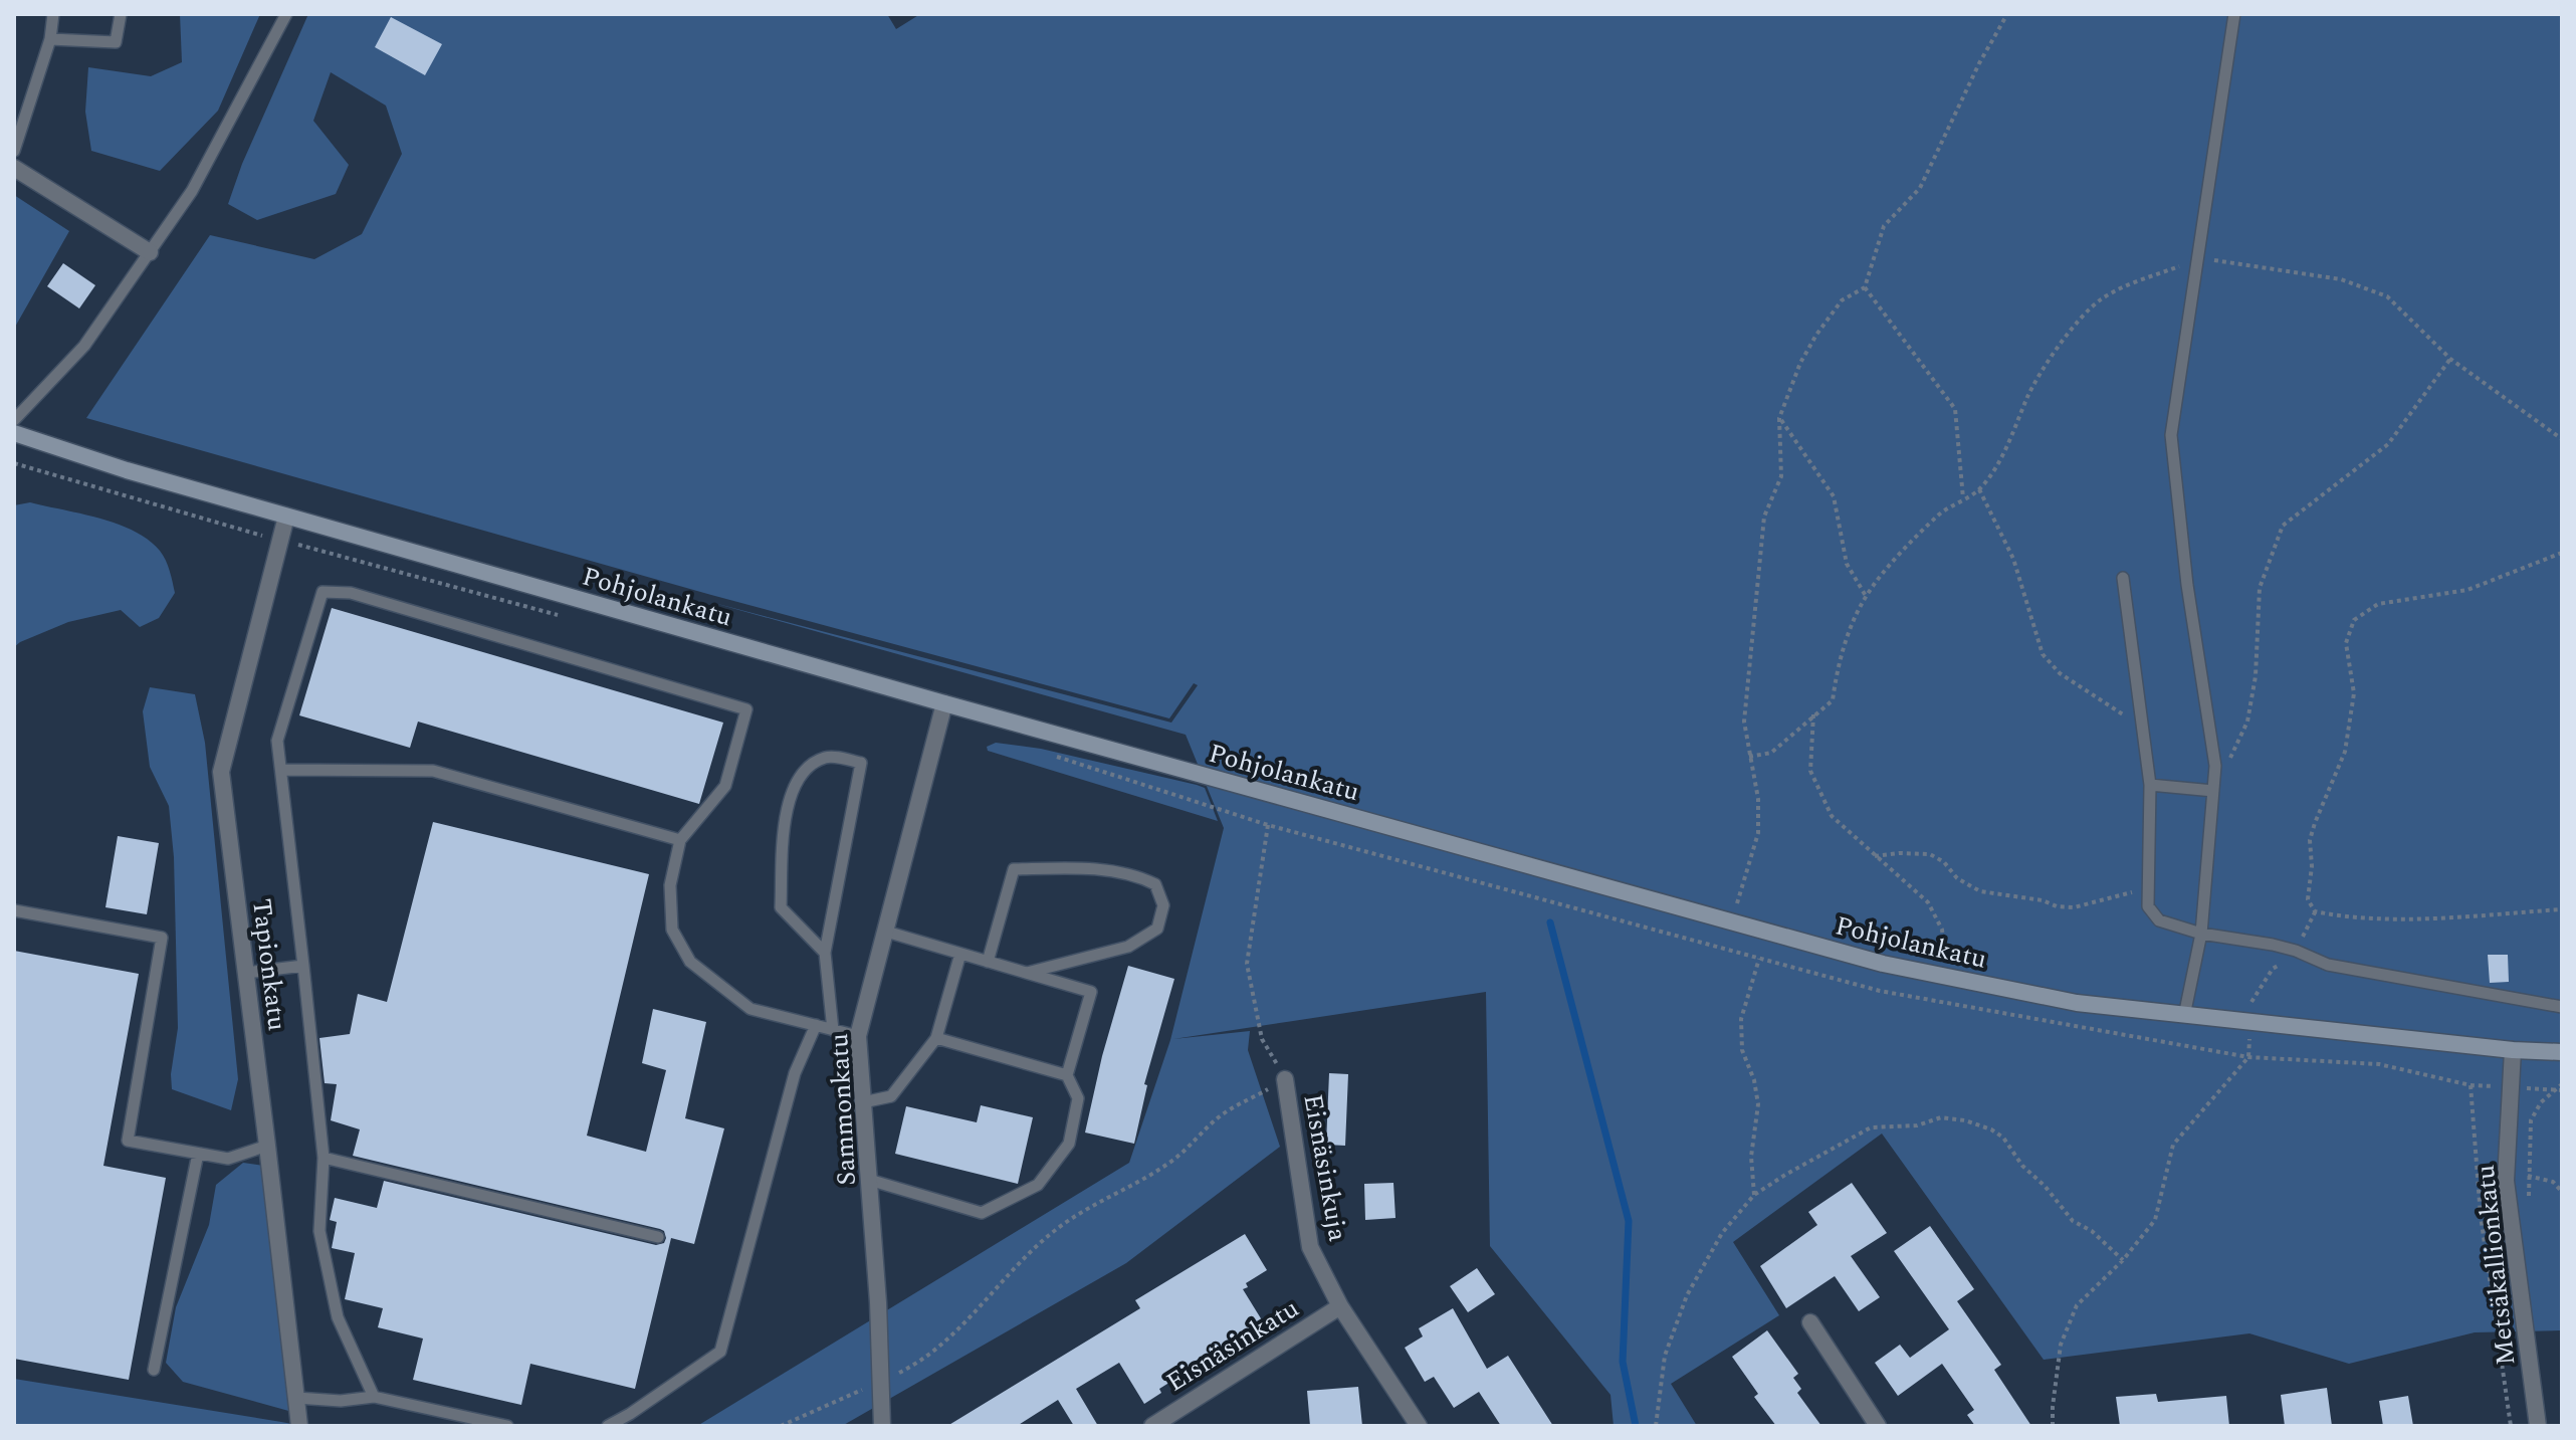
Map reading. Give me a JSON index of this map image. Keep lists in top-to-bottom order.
{
  "streets": {
    "main road": ["Pohjolankatu"],
    "street": [
      "Tapionkatu",
      "Sammonkatu",
      "Eisnäsinkuja",
      "Metsäkallionkatu",
      "Eisnäsinkatu"
    ]
  },
  "crossings": [
    ["Pohjolankatu", "Tapionkatu"],
    ["Pohjolankatu", "Sammonkatu"],
    ["Pohjolankatu", "Metsäkallionkatu"],
    ["Eisnäsinkuja", "Eisnäsinkatu"]
  ]
}
